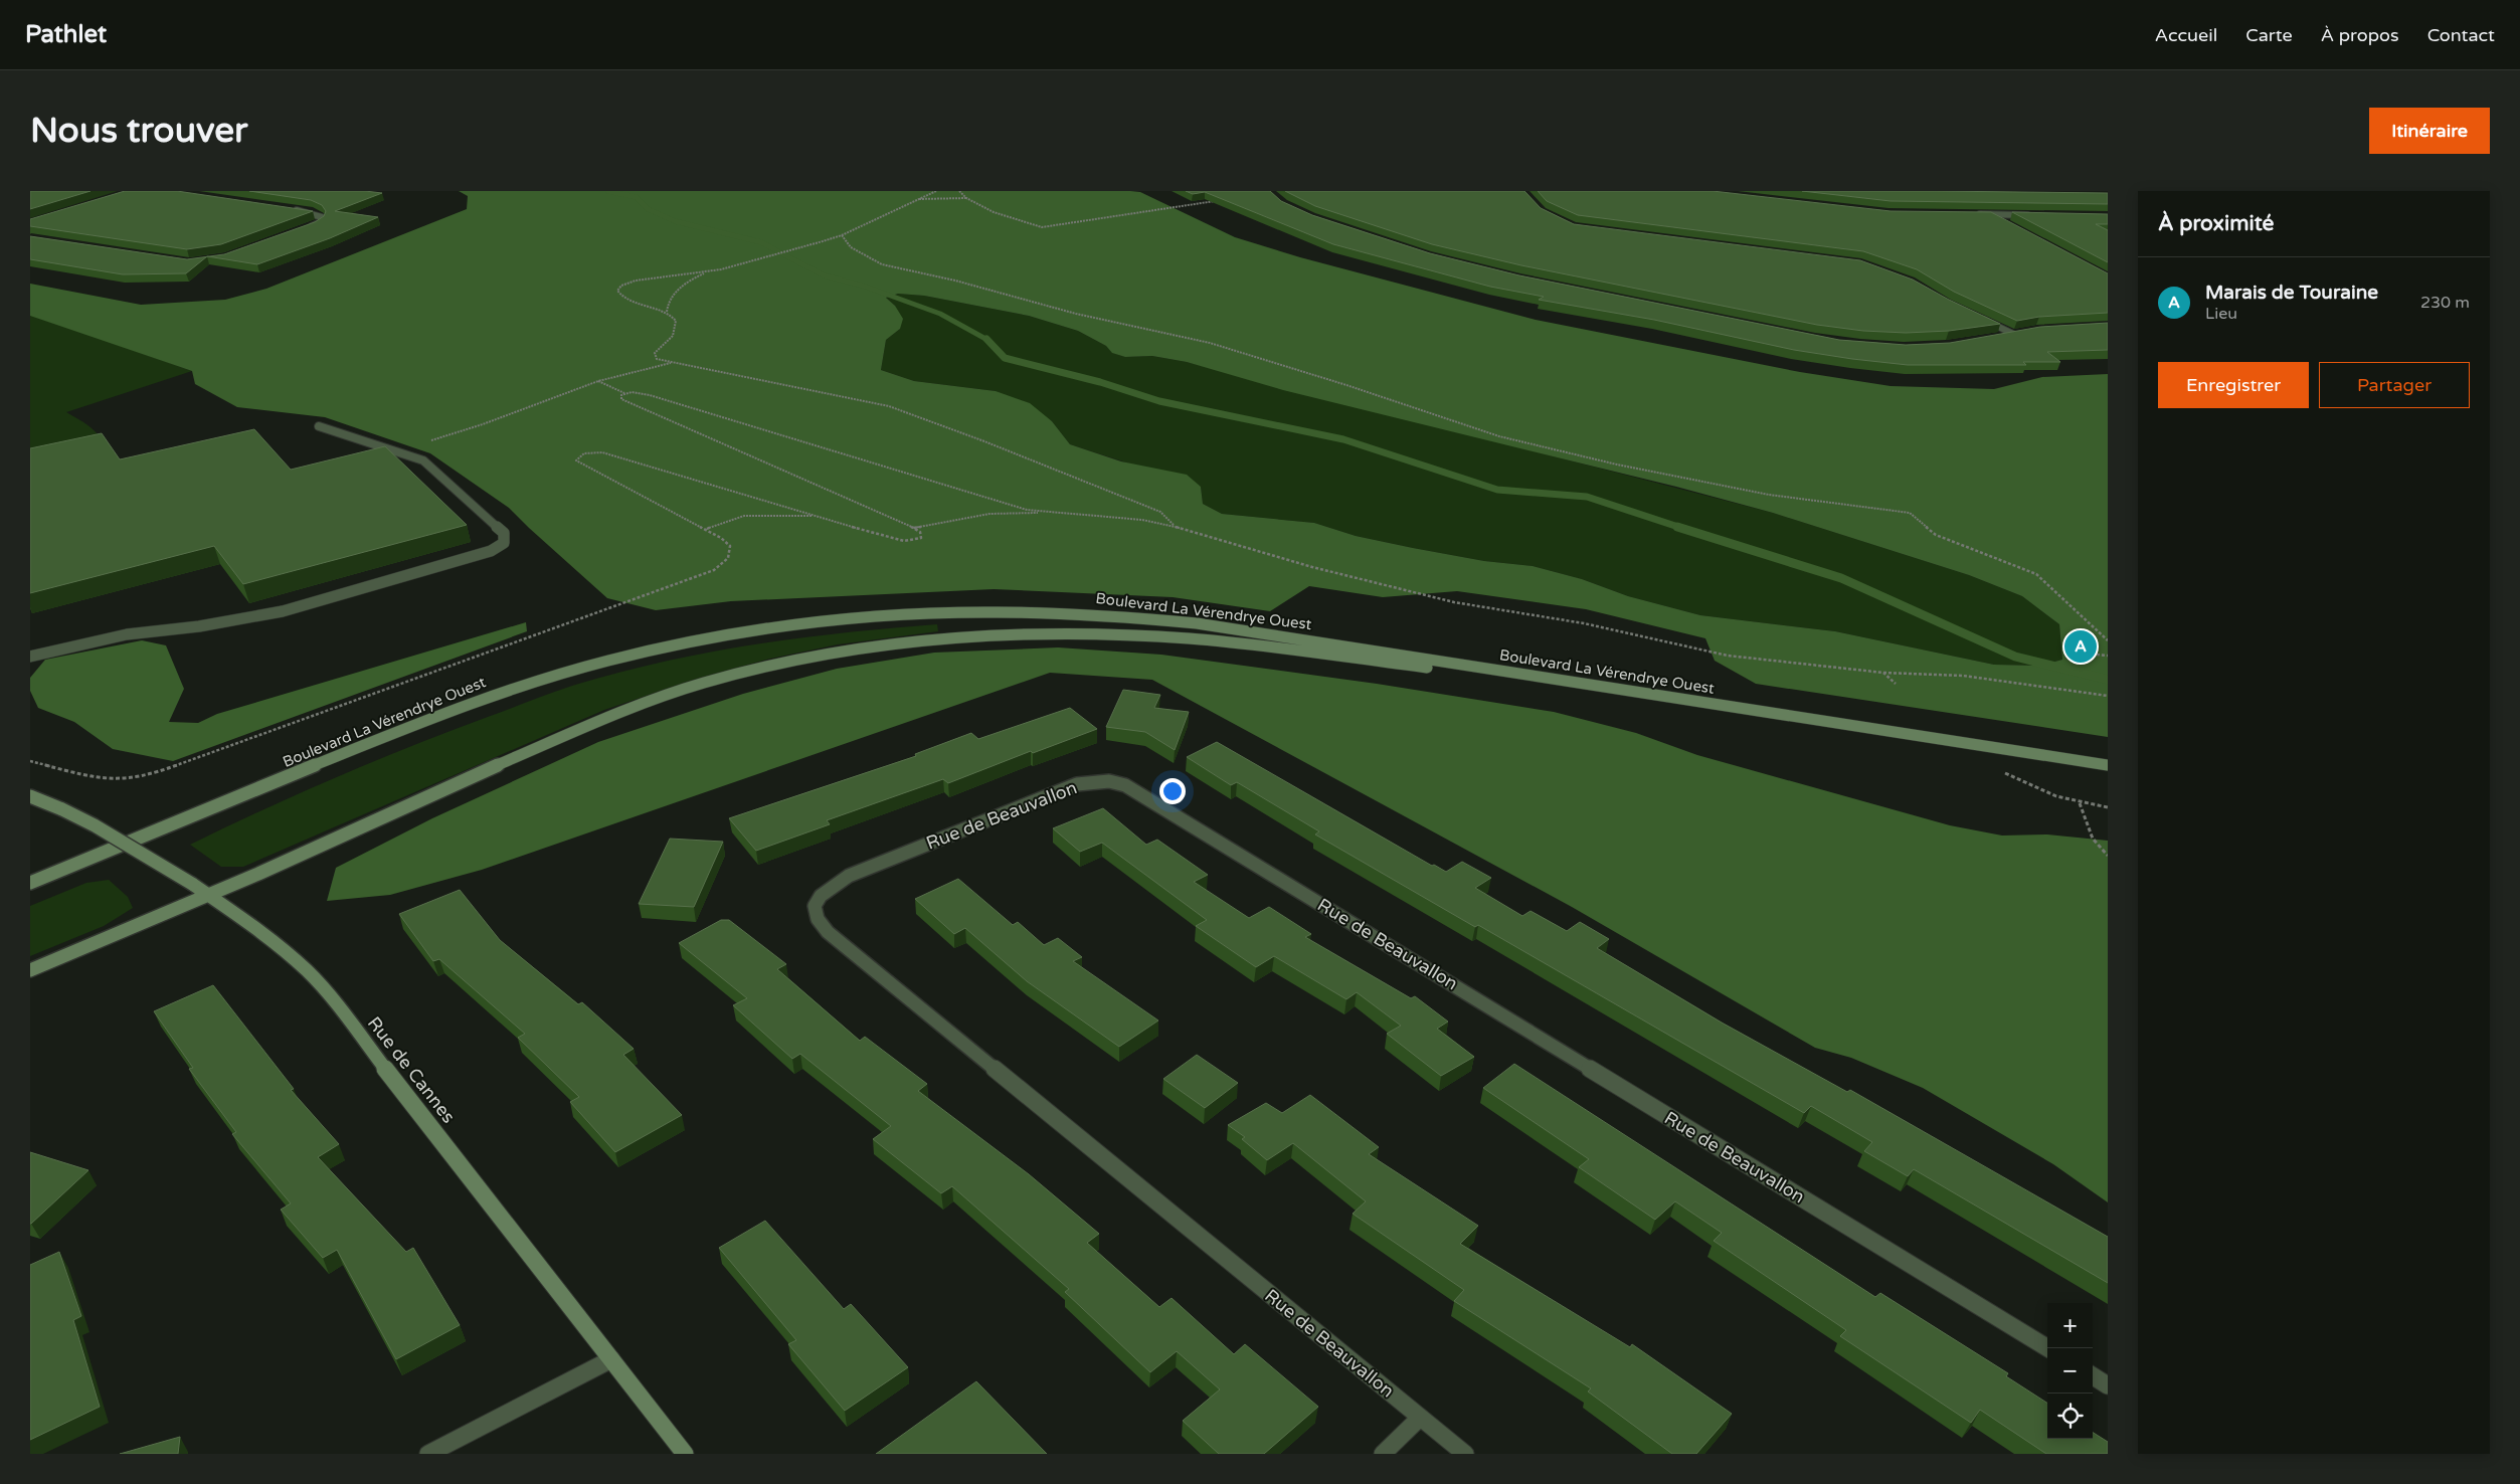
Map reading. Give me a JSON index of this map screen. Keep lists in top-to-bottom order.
{
  "streets": {
    "main road": ["Boulevard La Vérendrye Ouest", "Rue de Cannes"],
    "street": ["Rue de Beauvallon"]
  },
  "page": {
    "header": "Pathlet",
    "nav": [
      "Accueil",
      "Carte",
      "À propos",
      "Contact"
    ],
    "buttons": [
      "Itinéraire",
      ["Enregistrer", "Partager"]
    ],
    "title": "Nous trouver",
    "heading": "À proximité",
    "list": [
      {
        "mark": "A",
        "name": "Marais de Touraine",
        "note": "Lieu",
        "value": "230 m"
      }
    ],
    "pins": "A",
    "map_buttons": ["+", "−"]
  }
}
